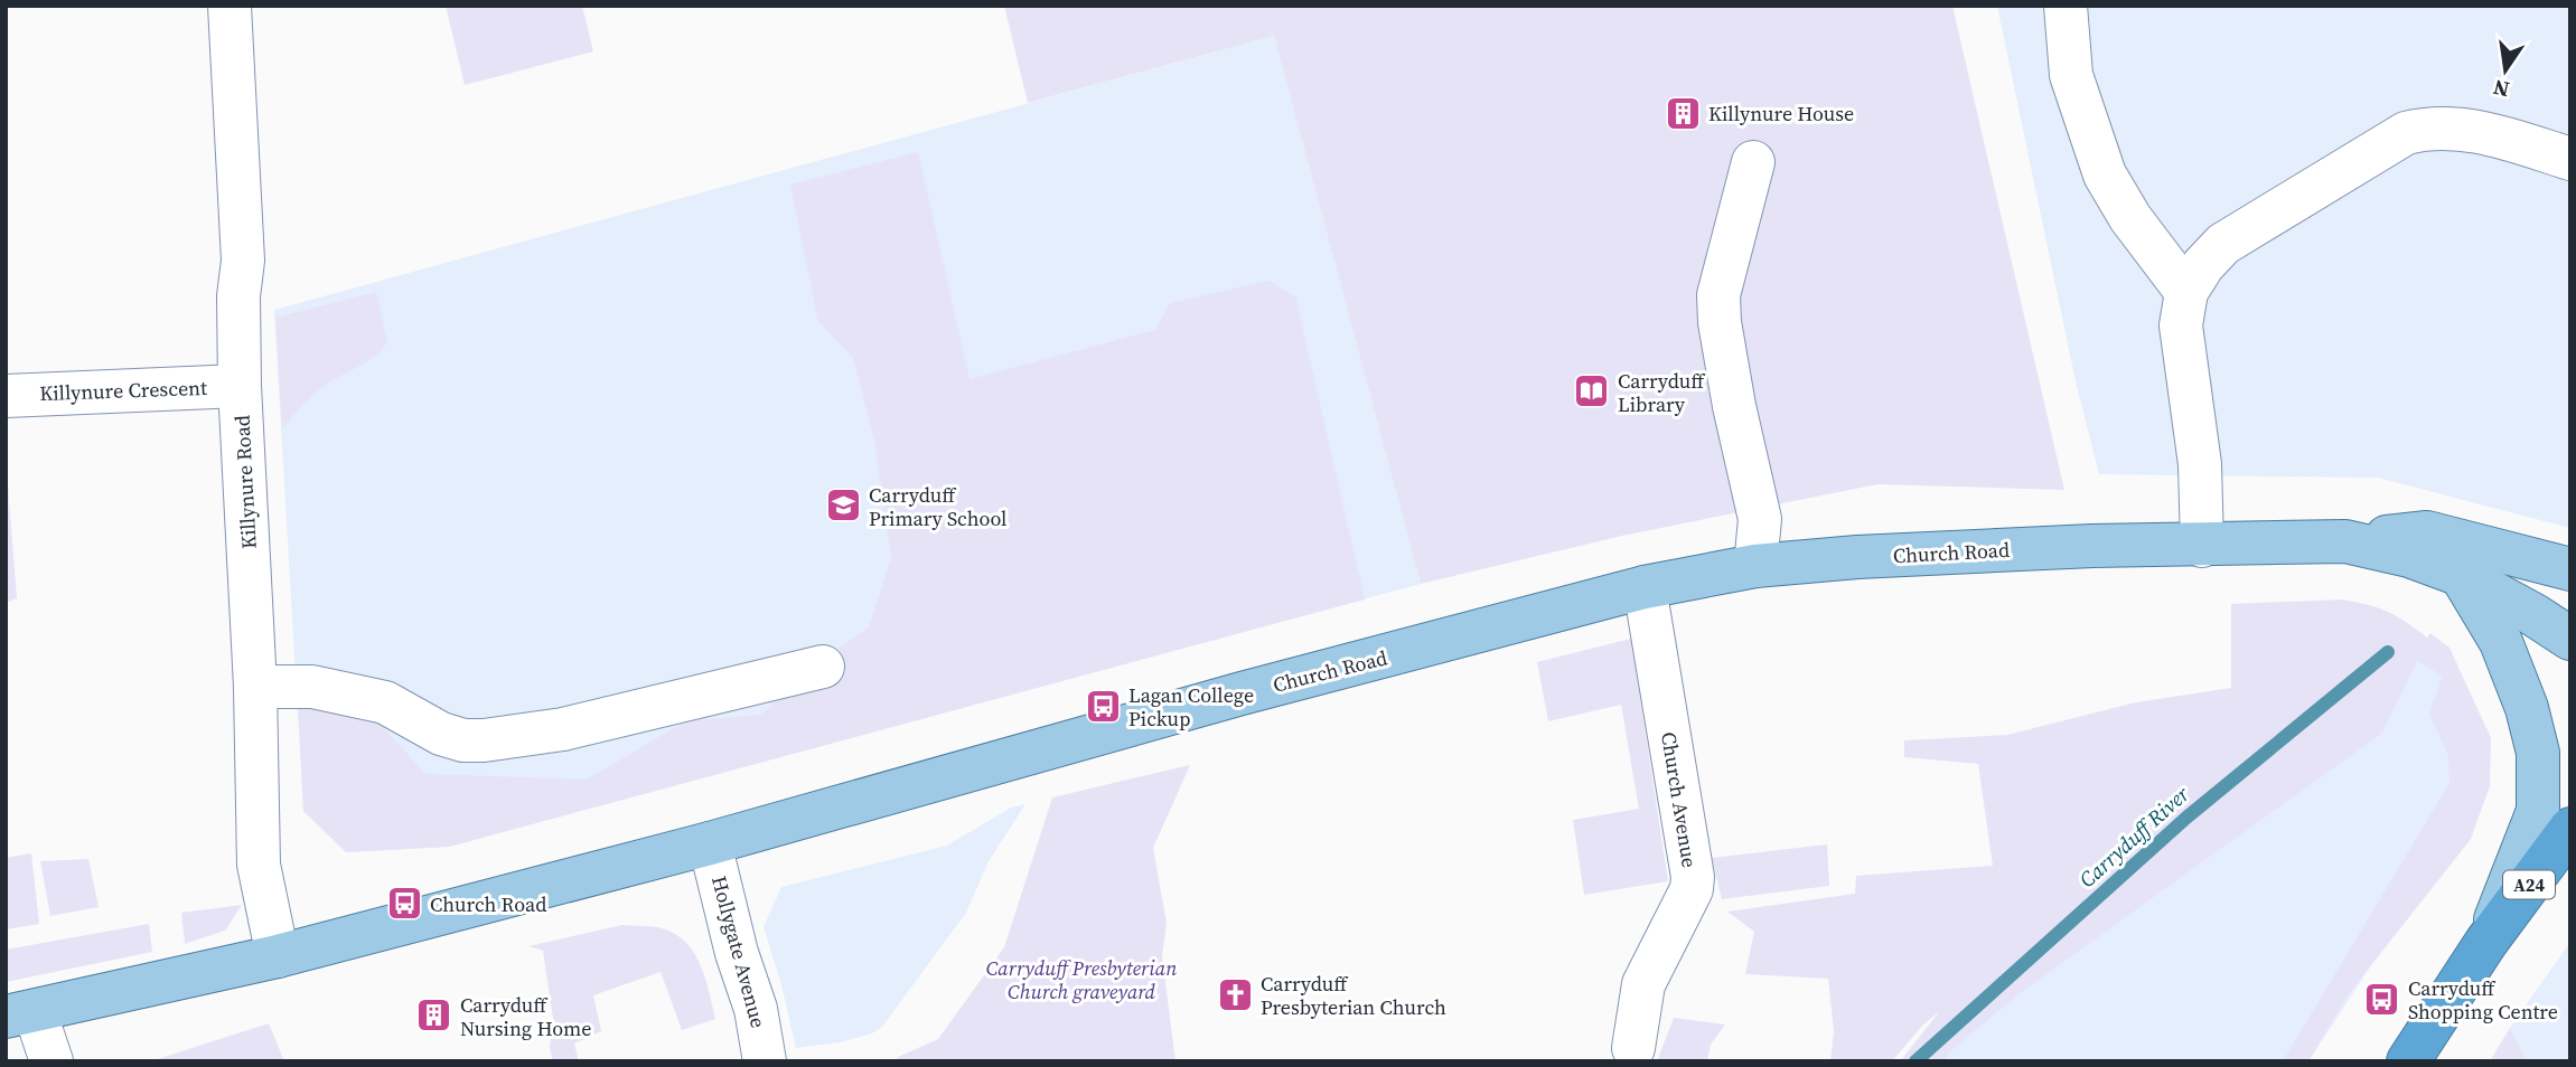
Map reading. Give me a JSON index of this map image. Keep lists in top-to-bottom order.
{
  "streets": {
    "highway": ["A24"],
    "main road": ["Church Road"],
    "street": [
      "Killynure Crescent",
      "Killynure Road",
      "Church Avenue",
      "Hollygate Avenue"
    ]
  },
  "crossings": [
    ["Killynure Crescent", "Killynure Road"],
    ["Killynure Road", "Church Road"],
    ["Church Road", "Church Avenue"],
    ["Church Road", "Hollygate Avenue"]
  ],
  "water": ["Carryduff River"],
  "parks": ["Carryduff Presbyterian Church graveyard"],
  "places": {
    "building": ["Killynure House", "Carryduff Nursing Home"],
    "library": ["Carryduff Library"],
    "school or university": ["Carryduff Primary School"],
    "bus stop": ["Lagan College Pickup", "Church Road", "Carryduff Shopping Centre"],
    "church": ["Carryduff Presbyterian Church"]
  },
  "north": "bottom"
}
